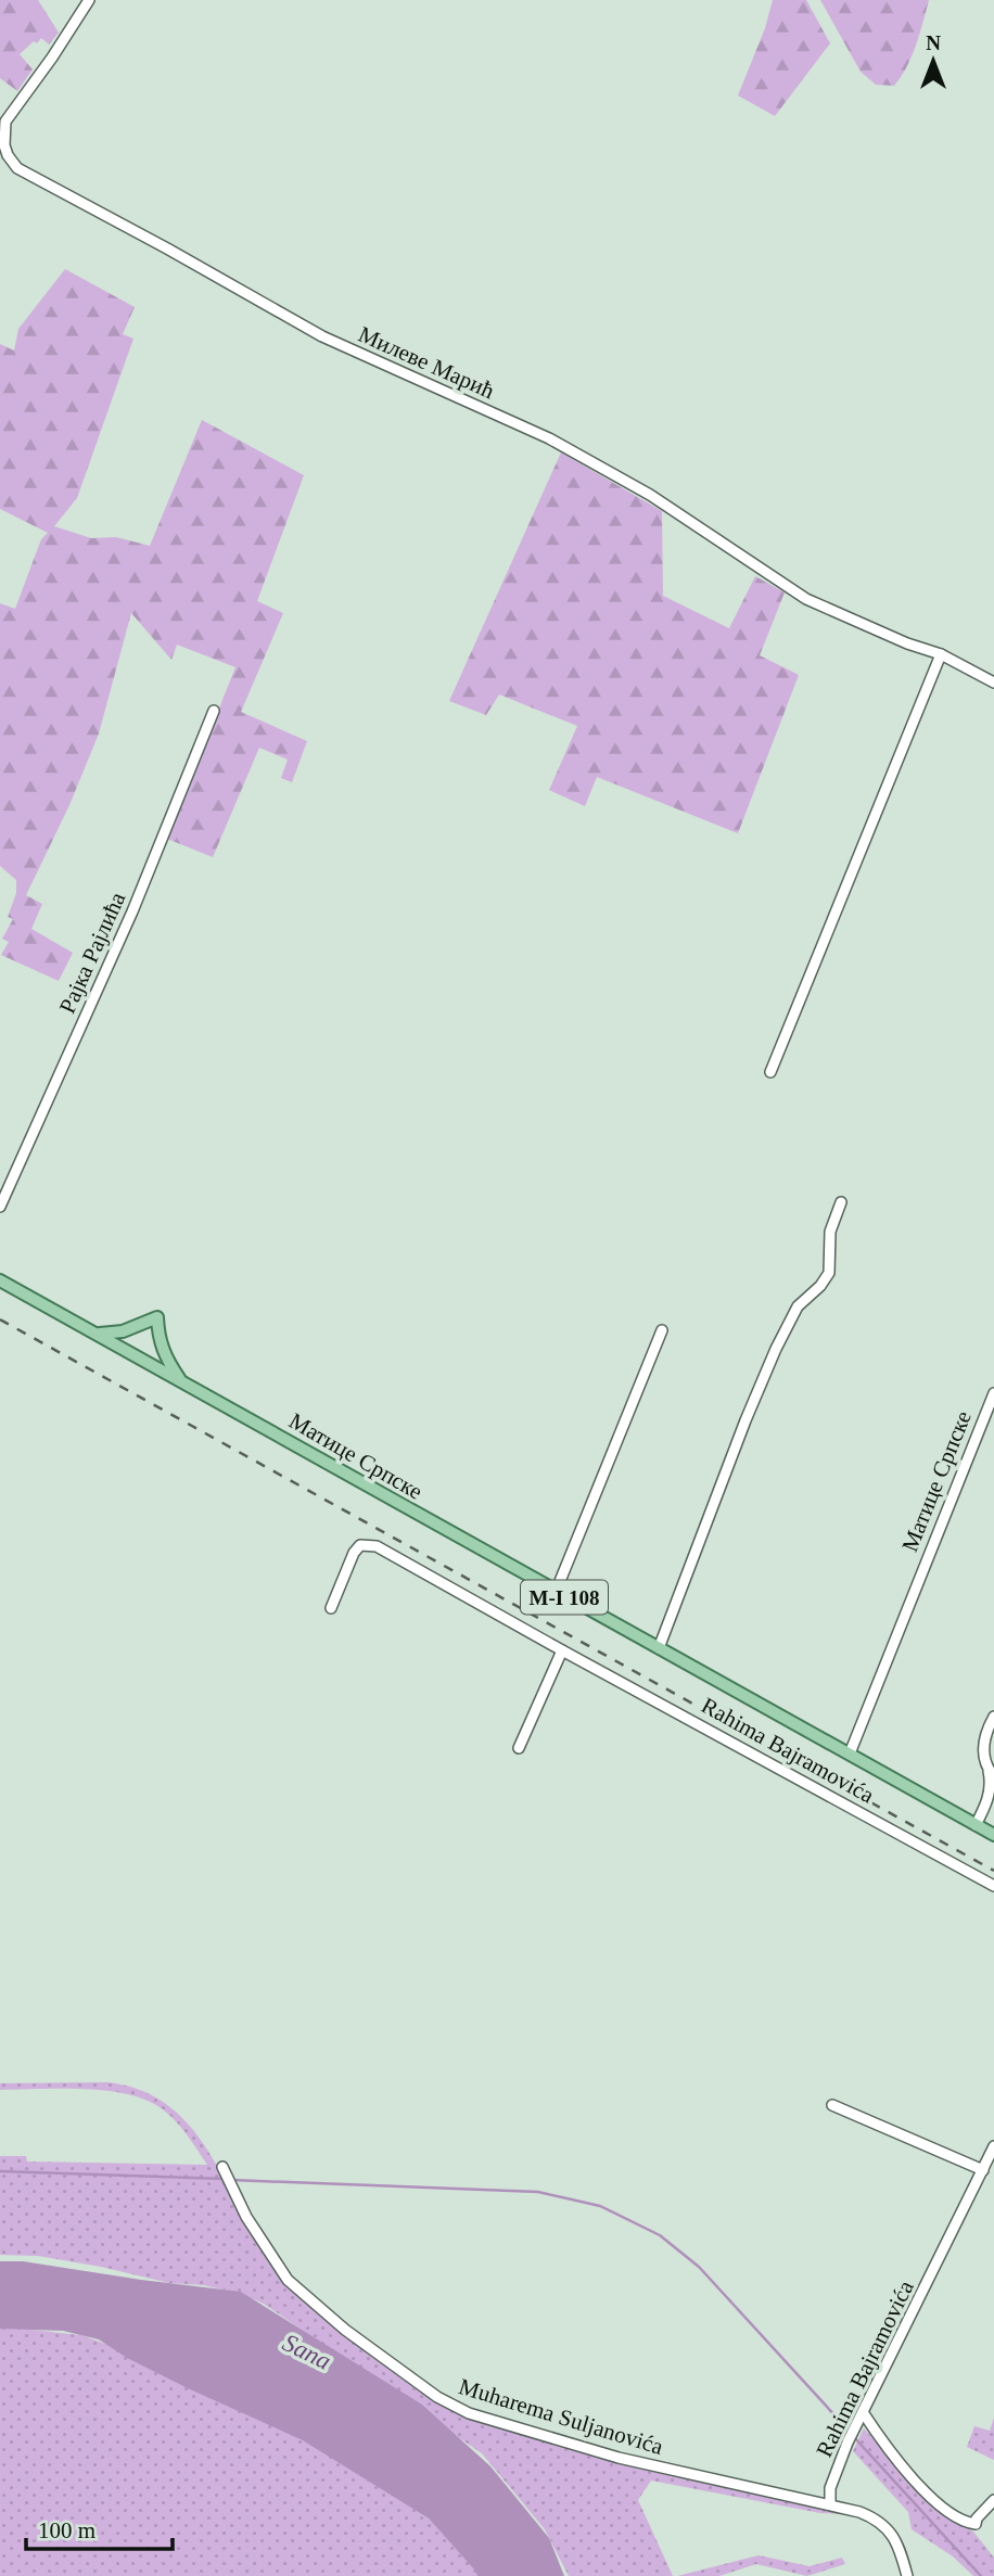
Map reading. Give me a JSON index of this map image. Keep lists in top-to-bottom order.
{
  "streets": {
    "main road": ["Матице Српске", "M-I 108"],
    "street": [
      "Милеве Мaрић",
      "Рајка Рајлића",
      "Rahima Bajramovića",
      "Muharema Suljanovića"
    ]
  },
  "crossings": [
    ["Матице Српске", "M-I 108"],
    ["Rahima Bajramovića", "Muharema Suljanovića"]
  ],
  "water": ["Sana"],
  "scale_bar": "100 m",
  "north": "top"
}
